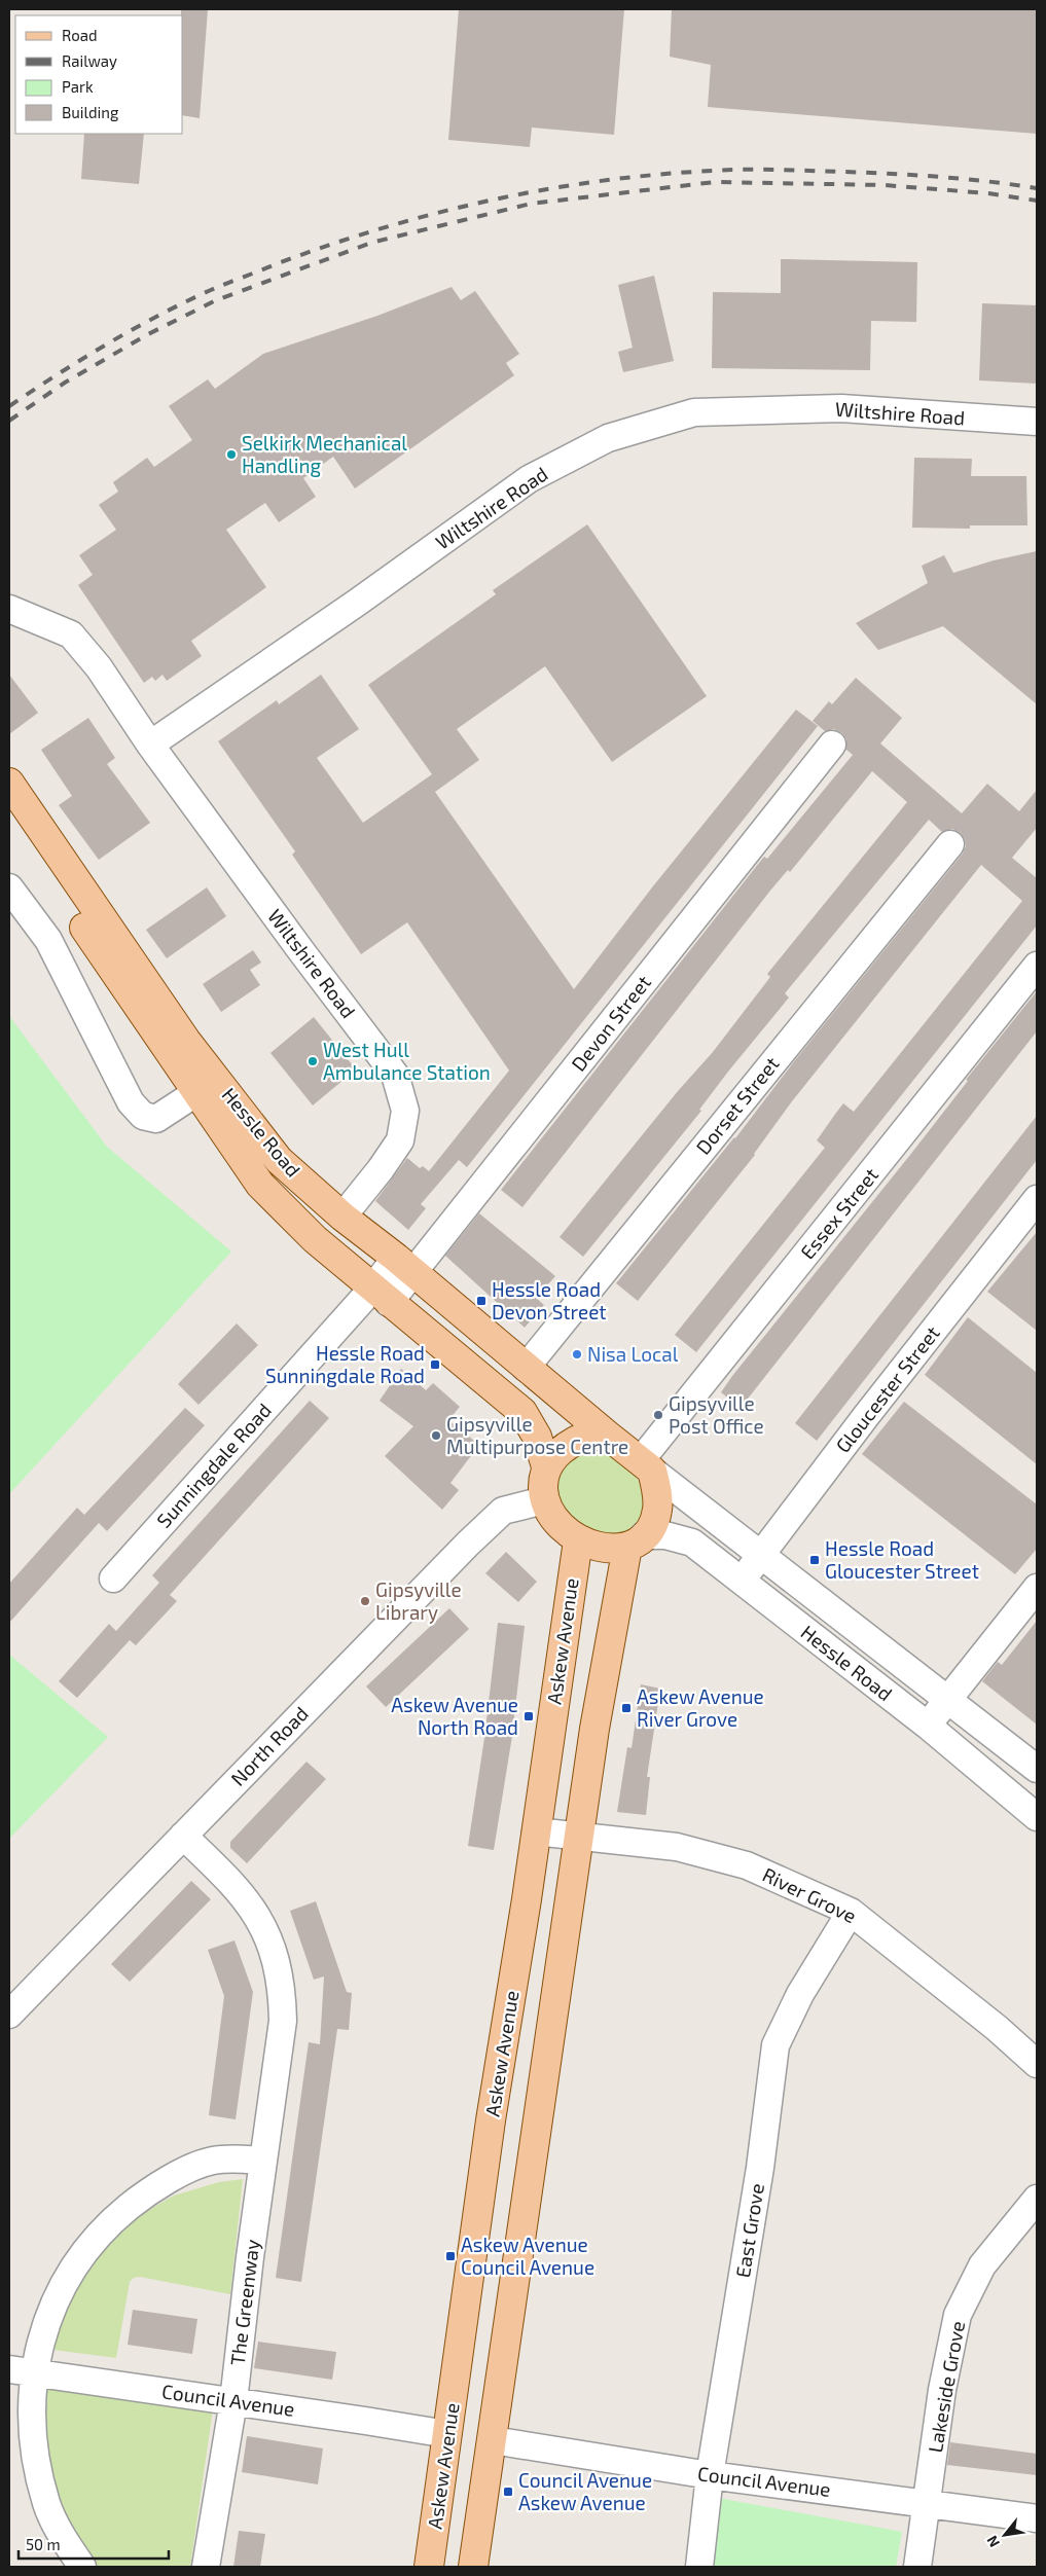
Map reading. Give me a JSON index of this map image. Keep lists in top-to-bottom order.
{
  "streets": {
    "main road": ["Hessle Road", "Askew Avenue"],
    "street": [
      "Wiltshire Road",
      "Devon Street",
      "Dorset Street",
      "Essex Street",
      "Gloucester Street",
      "Sunningdale Road",
      "North Road",
      "River Grove",
      "East Grove",
      "The Greenway",
      "Lakeside Grove",
      "Council Avenue"
    ]
  },
  "crossings": [
    ["Wiltshire Road", "Hessle Road"],
    ["Devon Street", "Hessle Road"],
    ["Devon Street", "Sunningdale Road"],
    ["Dorset Street", "Hessle Road"],
    ["Hessle Road", "Essex Street"],
    ["Hessle Road", "Gloucester Street"],
    ["Hessle Road", "Sunningdale Road"],
    ["Hessle Road", "Askew Avenue"],
    ["Hessle Road", "North Road"],
    ["Essex Street", "Askew Avenue"],
    ["Essex Street", "North Road"],
    ["Askew Avenue", "North Road"],
    ["Askew Avenue", "River Grove"],
    ["Askew Avenue", "Council Avenue"],
    ["North Road", "The Greenway"],
    ["River Grove", "East Grove"],
    ["East Grove", "Council Avenue"],
    ["The Greenway", "Council Avenue"],
    ["Lakeside Grove", "Council Avenue"]
  ],
  "places": {
    "other": [
      "Selkirk Mechanical Handling",
      "West Hull Ambulance Station",
      "Nisa Local",
      "Gipsyville Post Office",
      "Gipsyville Multipurpose Centre",
      "Gipsyville Library"
    ],
    "transit": [
      "Hessle Road Devon Street",
      "Hessle Road Sunningdale Road",
      "Hessle Road Gloucester Street",
      "Askew Avenue River Grove",
      "Askew Avenue North Road",
      "Askew Avenue Council Avenue",
      "Council Avenue Askew Avenue"
    ]
  },
  "legend": [
    "Road",
    "Railway",
    "Park",
    "Building"
  ],
  "scale_bar": "50 m",
  "north": "bottom left"
}
